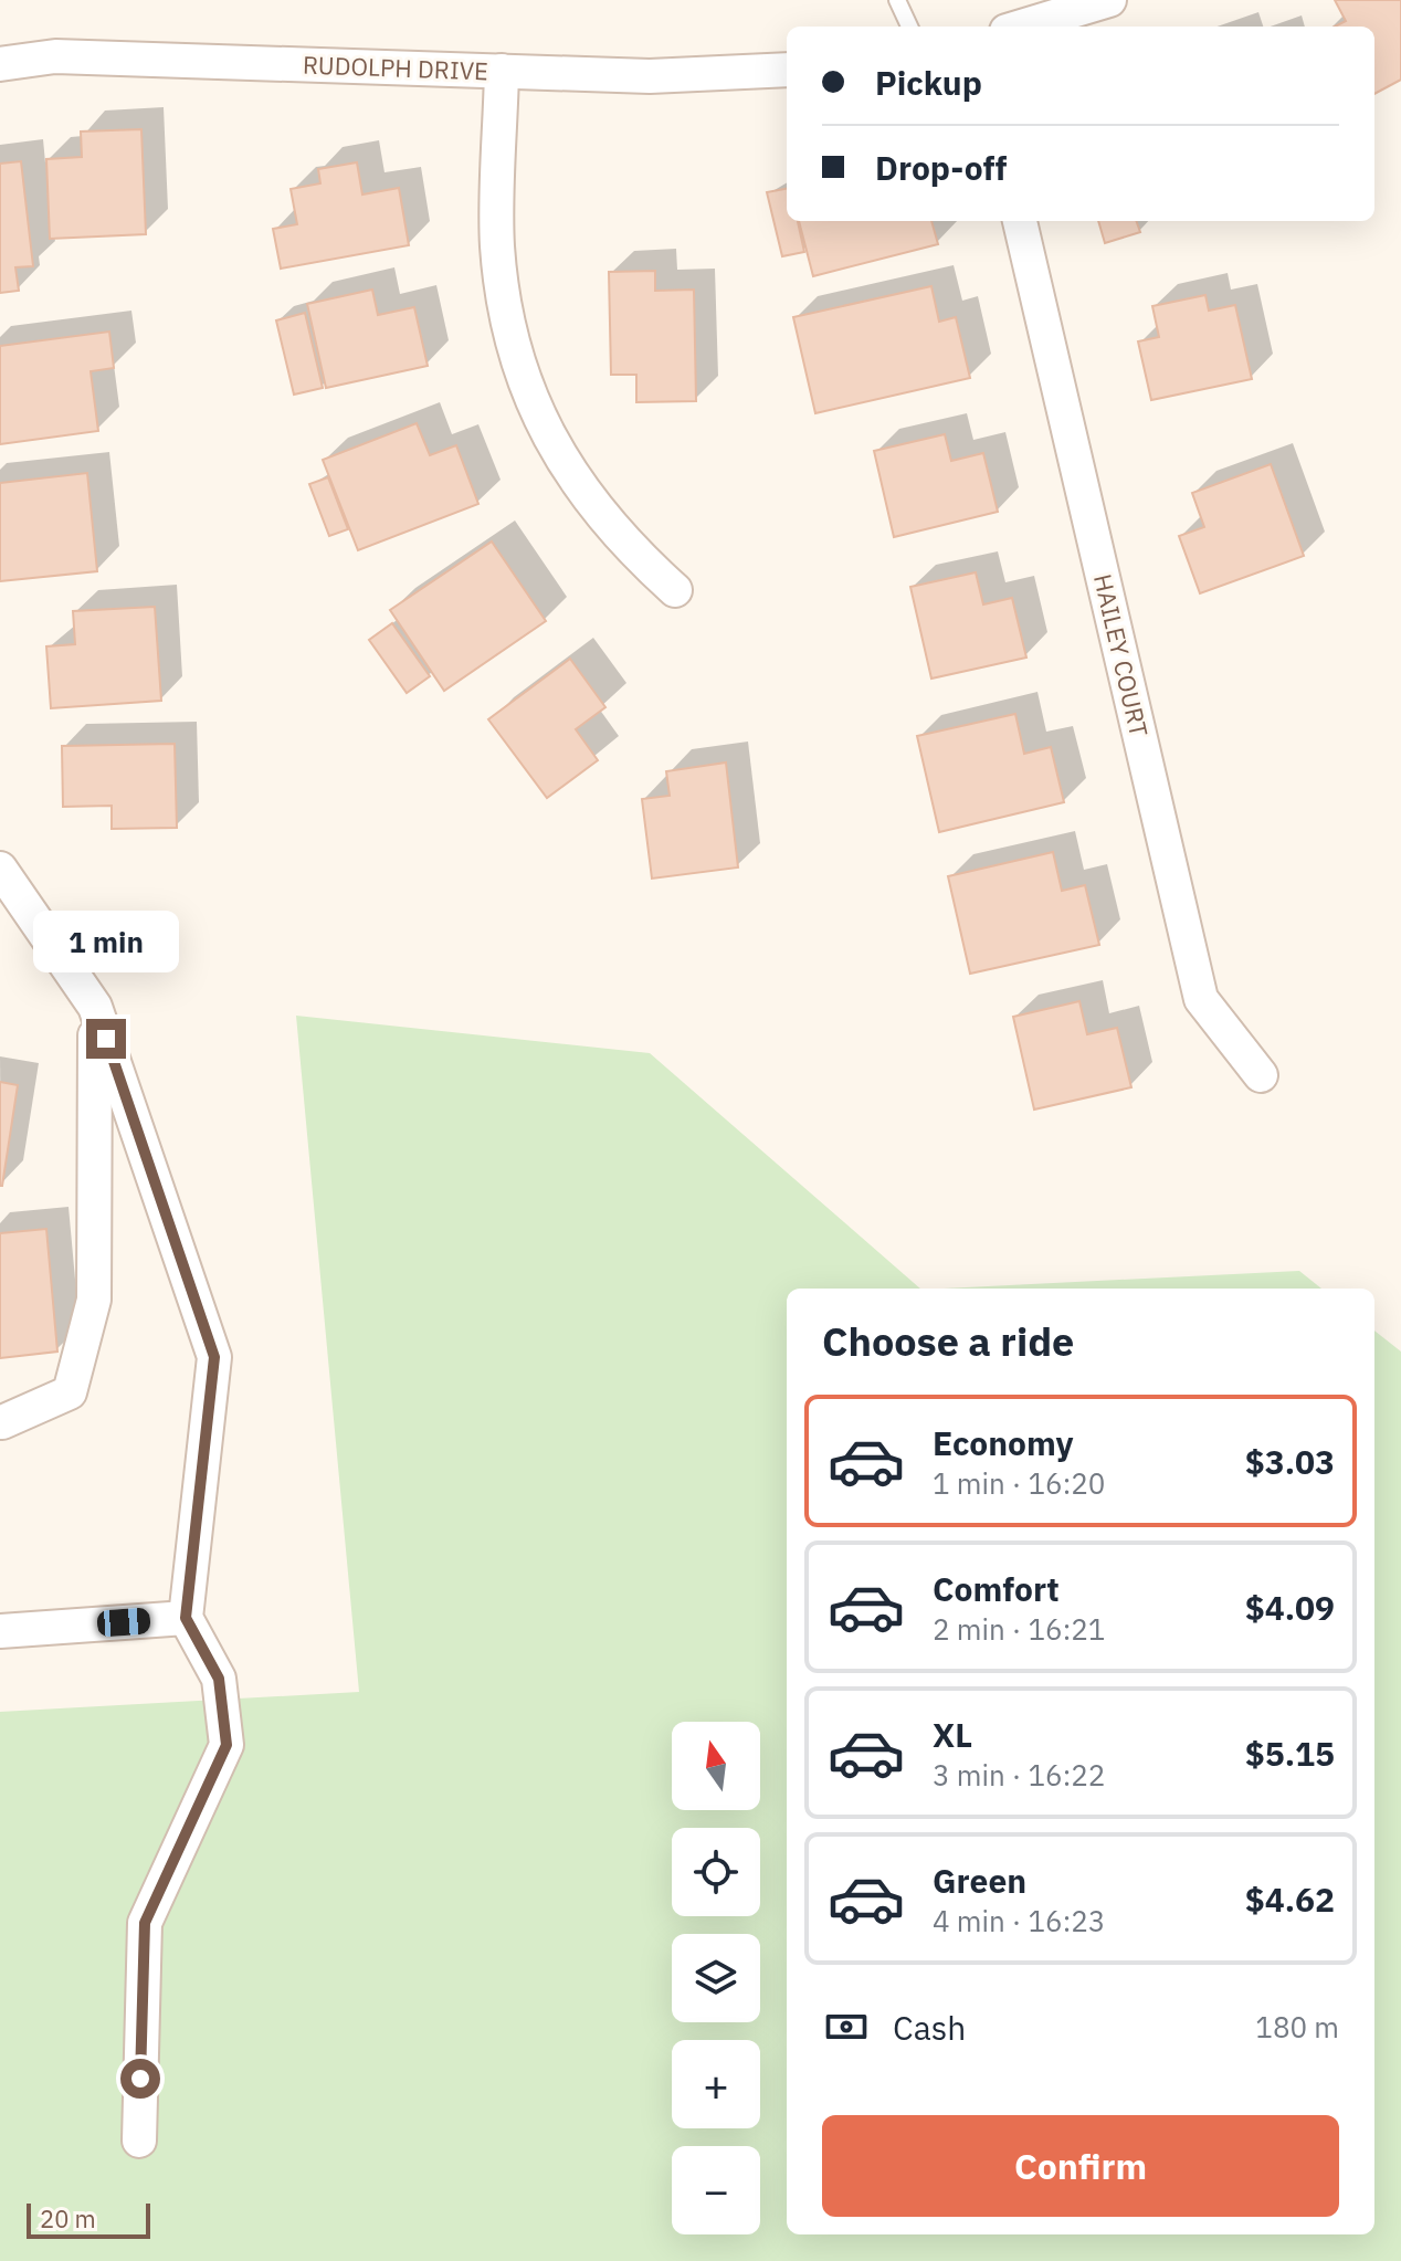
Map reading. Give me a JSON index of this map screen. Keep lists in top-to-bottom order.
{
  "streets": {
    "street": ["RUDOLPH DRIVE", "HAILEY COURT"]
  },
  "scale_bar": "20 m",
  "north": "top",
  "page": {
    "banner": ["Pickup", "Drop-off"],
    "bubble": "1 min",
    "heading": "Choose a ride",
    "list": [
      {
        "name": "Economy",
        "note": "1 min · 16:20",
        "value": "$3.03"
      },
      {
        "name": "Comfort",
        "note": "2 min · 16:21",
        "value": "$4.09"
      },
      {
        "name": "XL",
        "note": "3 min · 16:22",
        "value": "$5.15"
      },
      {
        "name": "Green",
        "note": "4 min · 16:23",
        "value": "$4.62"
      }
    ],
    "map_buttons": ["+", "−"],
    "pay": ["Cash", "180 m"],
    "buttons": "Confirm",
    "scale": "20 m"
  }
}
